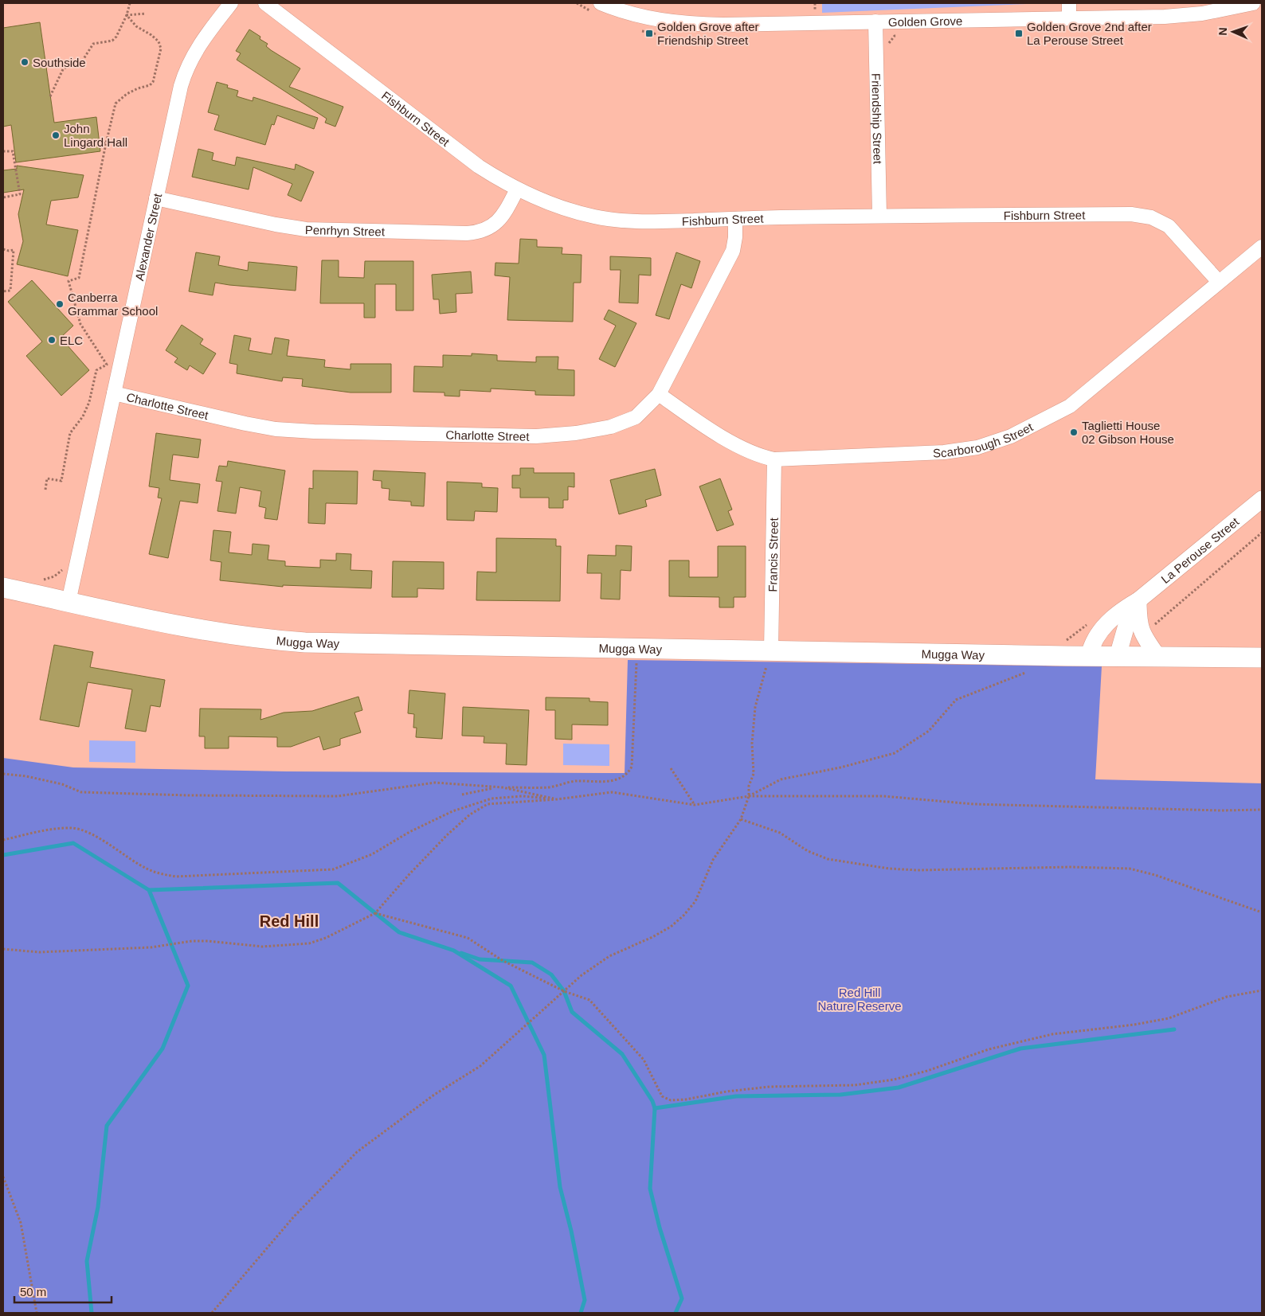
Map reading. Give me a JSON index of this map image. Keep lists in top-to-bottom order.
{
  "streets": {
    "main road": ["Mugga Way"],
    "street": [
      "Golden Grove",
      "Fishburn Street",
      "Friendship Street",
      "Penrhyn Street",
      "Alexander Street",
      "Charlotte Street",
      "Scarborough Street",
      "La Perouse Street",
      "Francis Street"
    ]
  },
  "crossings": [
    ["Golden Grove", "Friendship Street"],
    ["Fishburn Street", "Friendship Street"],
    ["Fishburn Street", "Penrhyn Street"],
    ["Fishburn Street", "Charlotte Street"],
    ["Fishburn Street", "Scarborough Street"],
    ["Penrhyn Street", "Alexander Street"],
    ["Alexander Street", "Charlotte Street"],
    ["Alexander Street", "Mugga Way"],
    ["Charlotte Street", "Scarborough Street"],
    ["Scarborough Street", "Francis Street"],
    ["La Perouse Street", "Mugga Way"],
    ["Francis Street", "Mugga Way"]
  ],
  "districts": ["Red Hill"],
  "parks": ["Red Hill Nature Reserve"],
  "places": {
    "transit": ["Golden Grove after Friendship Street", "Golden Grove 2nd after La Perouse Street"],
    "other": [
      "Southside",
      "John Lingard Hall",
      "Canberra Grammar School",
      "ELC",
      "Taglietti House 02 Gibson House"
    ]
  },
  "scale_bar": "50 m",
  "north": "left"
}
